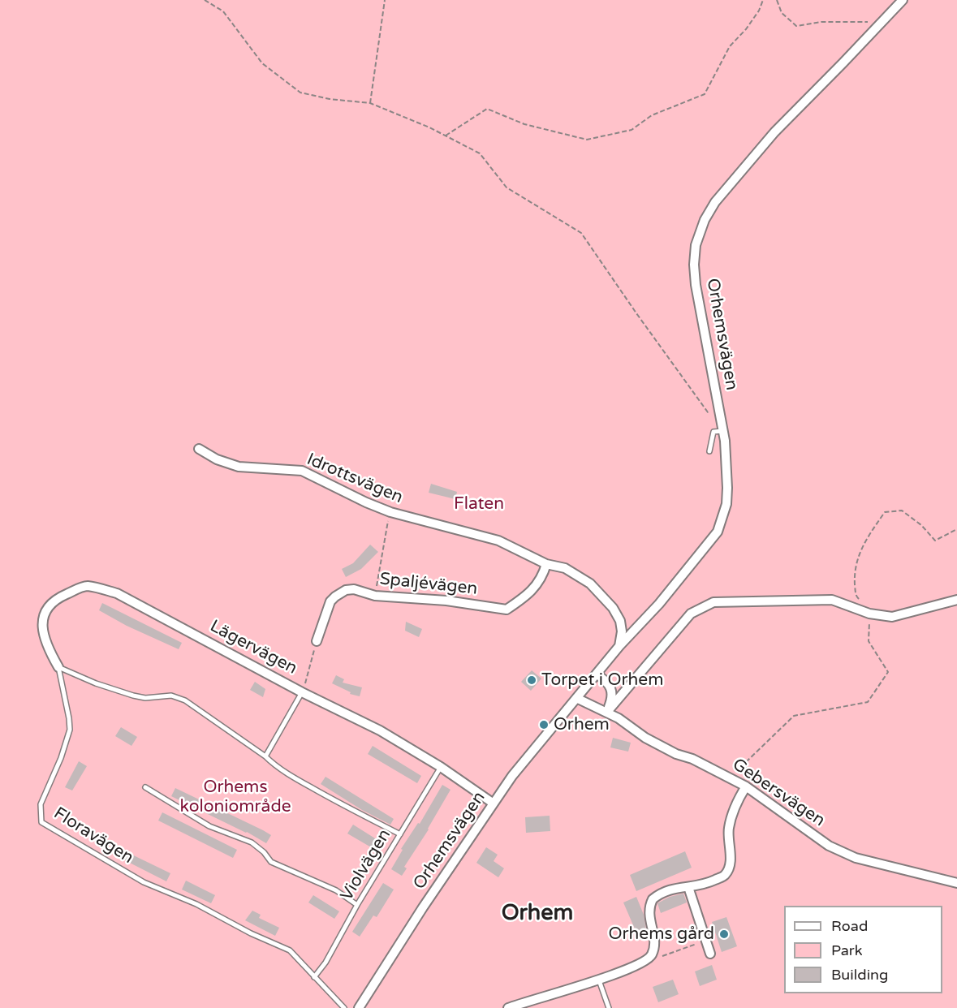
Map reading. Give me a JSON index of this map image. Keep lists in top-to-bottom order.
{
  "streets": {
    "street": [
      "Orhemsvägen",
      "Idrottsvägen",
      "Spaljévägen",
      "Lägervägen",
      "Gebersvägen"
    ],
    "lane": ["Floravägen", "Violvägen"]
  },
  "crossings": [
    ["Orhemsvägen", "Idrottsvägen"],
    ["Orhemsvägen", "Lägervägen"],
    ["Idrottsvägen", "Spaljévägen"],
    ["Lägervägen", "Floravägen"],
    ["Lägervägen", "Violvägen"],
    ["Floravägen", "Violvägen"]
  ],
  "districts": ["Orhem"],
  "parks": ["Flaten", "Orhems koloniområde"],
  "places": ["Torpet i Orhem", "Orhem", "Orhems gård"],
  "legend": ["Road", "Park", "Building"]
}
